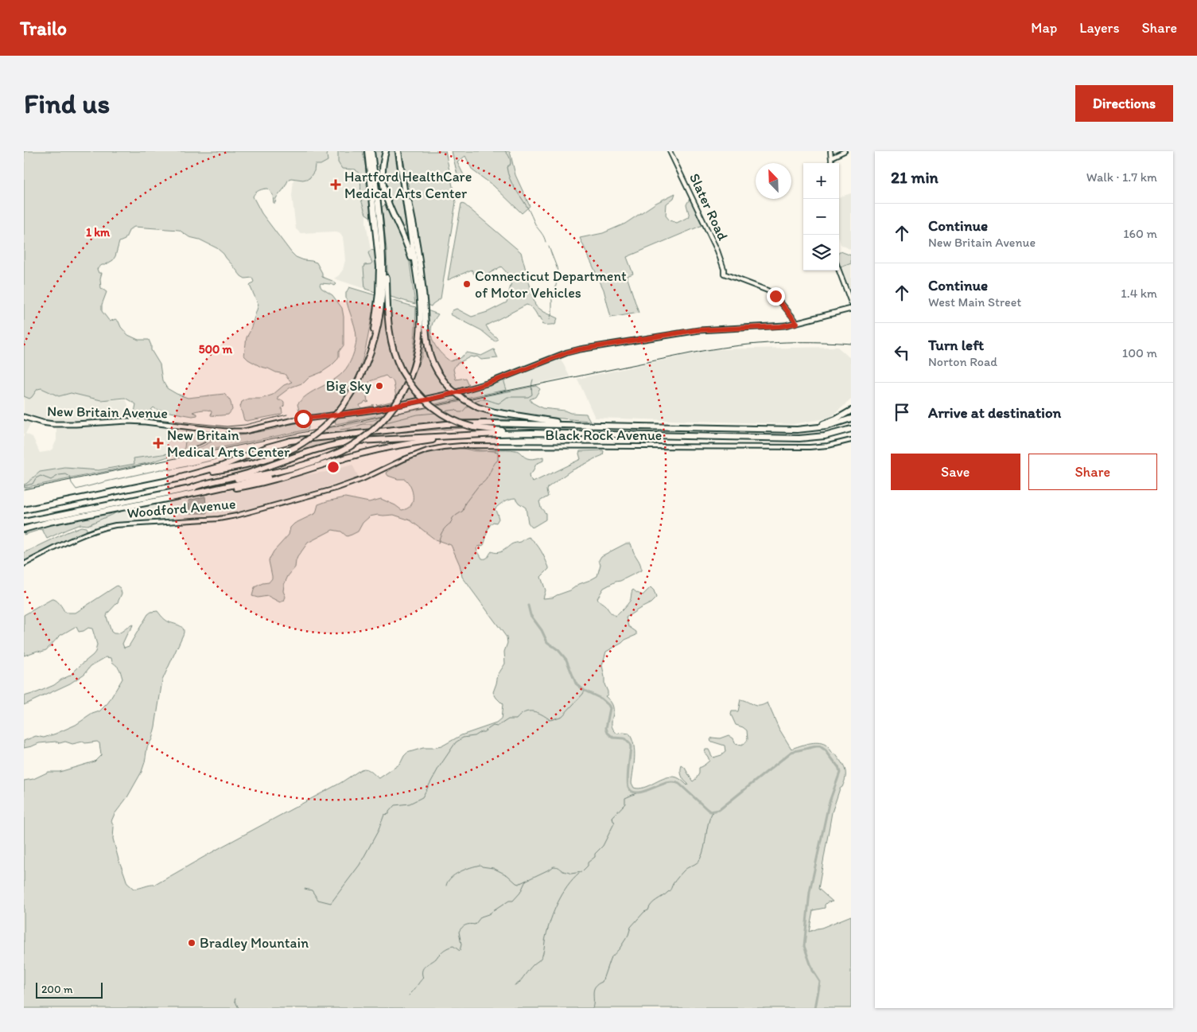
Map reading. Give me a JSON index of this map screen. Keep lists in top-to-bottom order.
{
  "streets": {
    "main road": ["Slater Road", "New Britain Avenue"],
    "street": ["Black Rock Avenue", "Woodford Avenue"]
  },
  "crossings": [
    ["Slater Road", "New Britain Avenue"],
    ["Black Rock Avenue", "Woodford Avenue"]
  ],
  "places": {
    "health": ["Hartford HealthCare Medical Arts Center", "New Britain Medical Arts Center"],
    "other": ["Connecticut Department of Motor Vehicles", "Big Sky", "Bradley Mountain"]
  },
  "scale_bar": "200 m",
  "north": "top left",
  "page": {
    "header": "Trailo",
    "nav": ["Map", "Layers", "Share"],
    "buttons": [
      "Directions",
      ["Save", "Share"]
    ],
    "title": "Find us",
    "heading": ["21 min", "Walk · 1.7 km"],
    "map_buttons": ["+", "−"],
    "list": [
      ["Continue", "New Britain Avenue", "160 m"],
      ["Continue", "West Main Street", "1.4 km"],
      ["Turn left", "Norton Road", "100 m"],
      "Arrive at destination"
    ],
    "scale": "200 m"
  },
  "rings": ["1 km", "500 m"]
}
